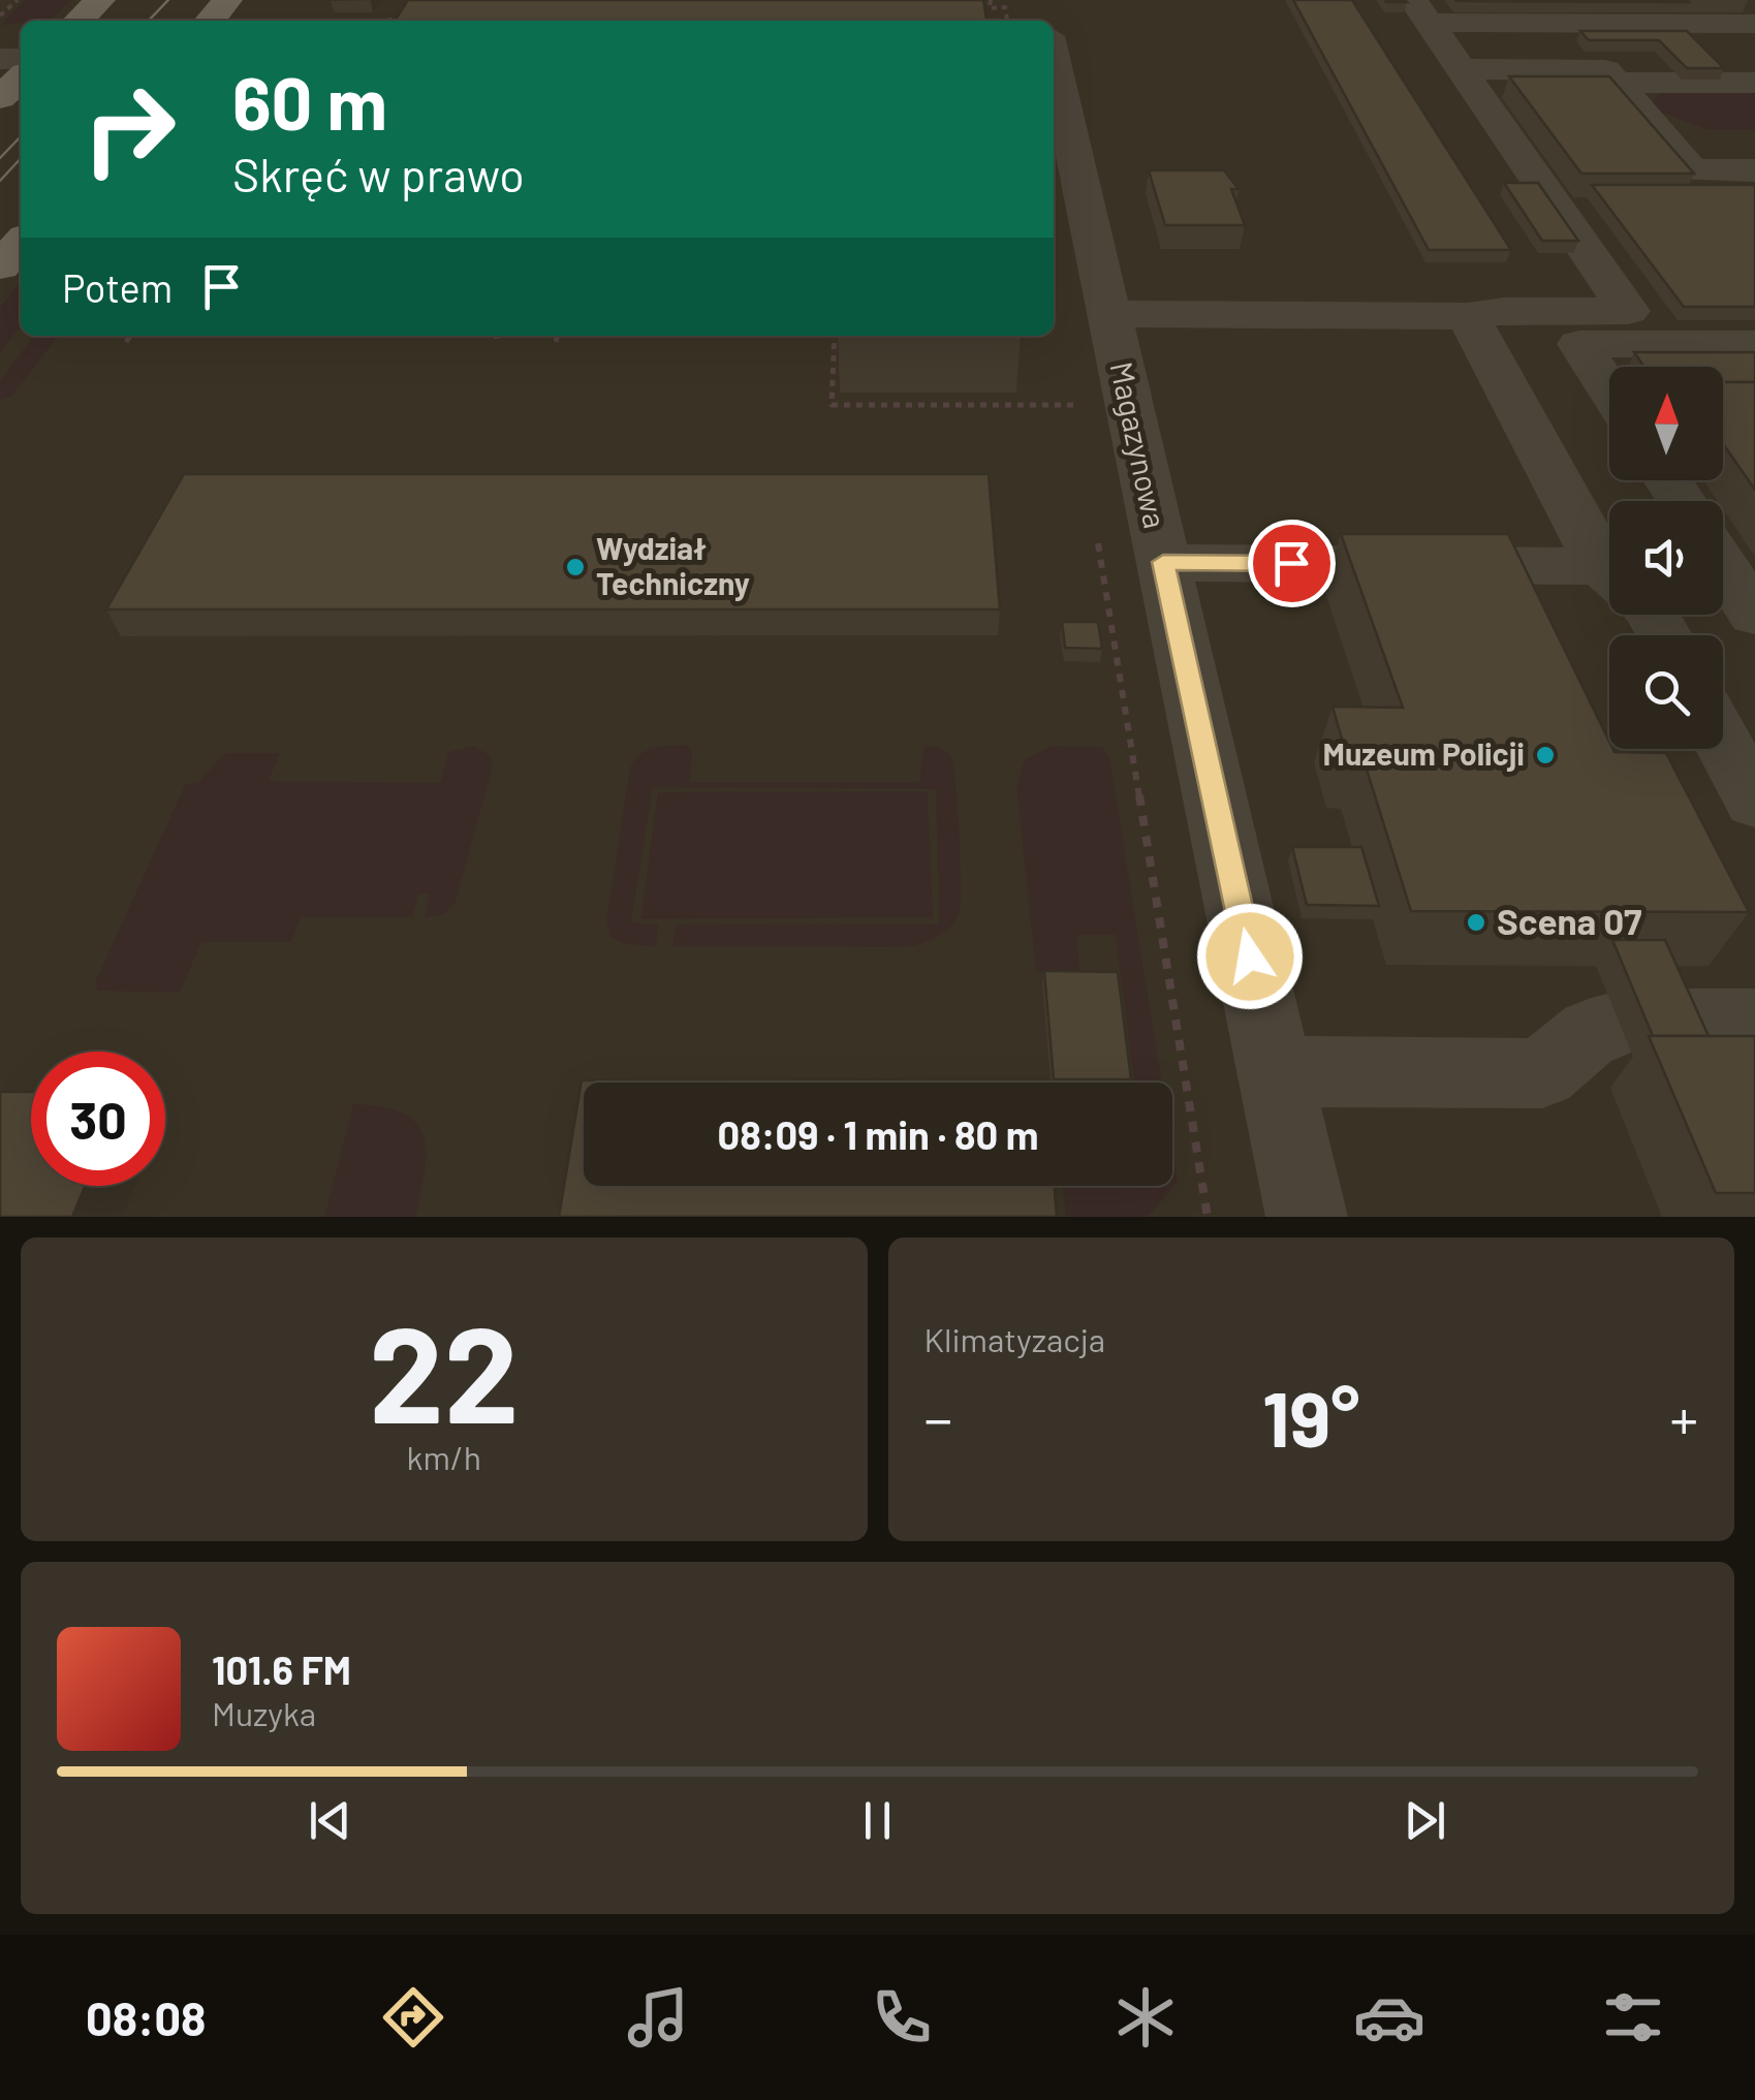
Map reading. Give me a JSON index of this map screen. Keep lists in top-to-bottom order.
{
  "streets": {
    "street": ["Magazynowa"]
  },
  "places": ["Wydział Techniczny", "Muzeum Policji", "Scena 07"],
  "north": "top",
  "page": {
    "turn": ["60 m", "Skręć w prawo"],
    "then": "Potem",
    "limit": "30",
    "trip": "08:09 · 1 min · 80 m",
    "tile": [
      ["22", "km/h"],
      "Klimatyzacja"
    ],
    "heat": ["−", "19°", "+"],
    "song": ["101.6 FM", "Muzyka"],
    "tabs": "08:08"
  }
}
